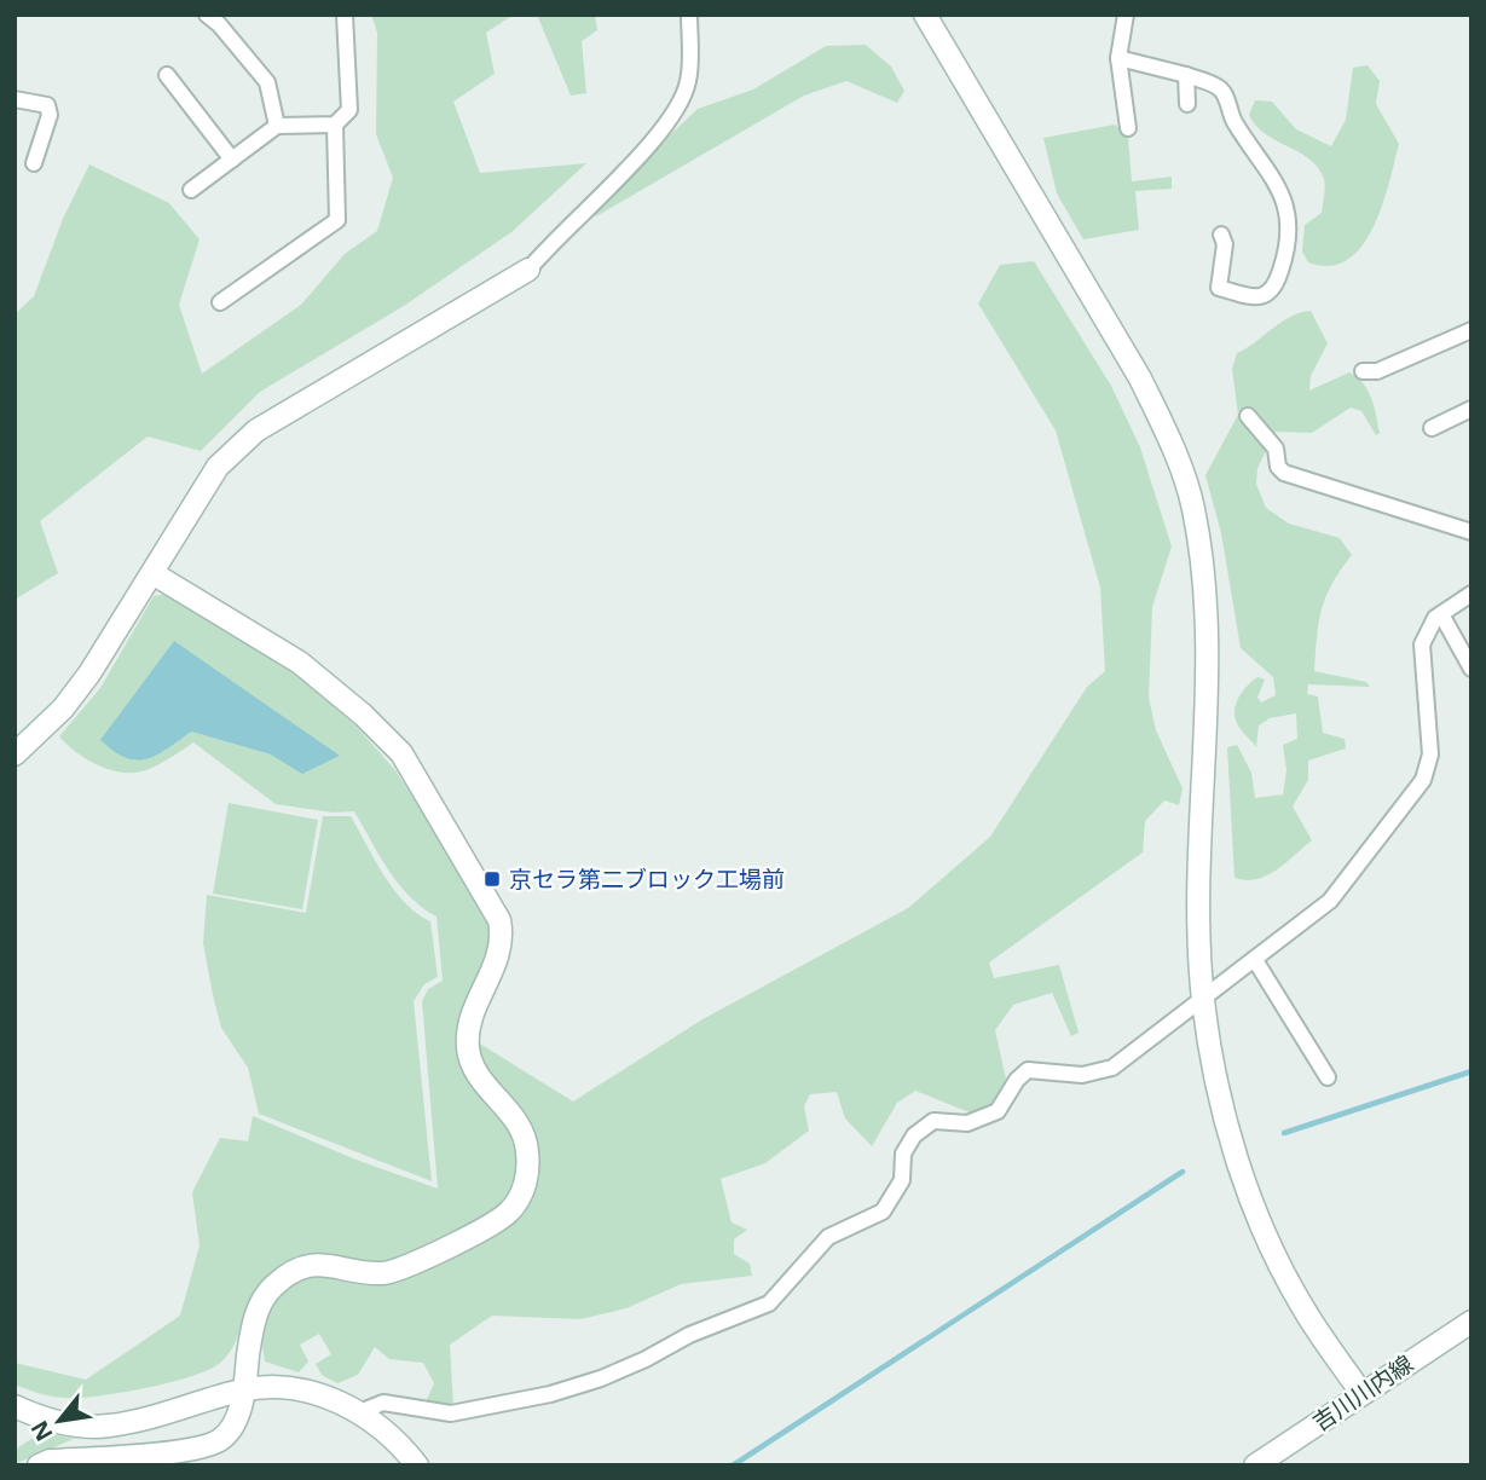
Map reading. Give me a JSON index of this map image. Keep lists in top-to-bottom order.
{
  "streets": {
    "street": ["吉川川内線"]
  },
  "places": {
    "transit": ["京セラ第二ブロック工場前"]
  },
  "north": "bottom left"
}
